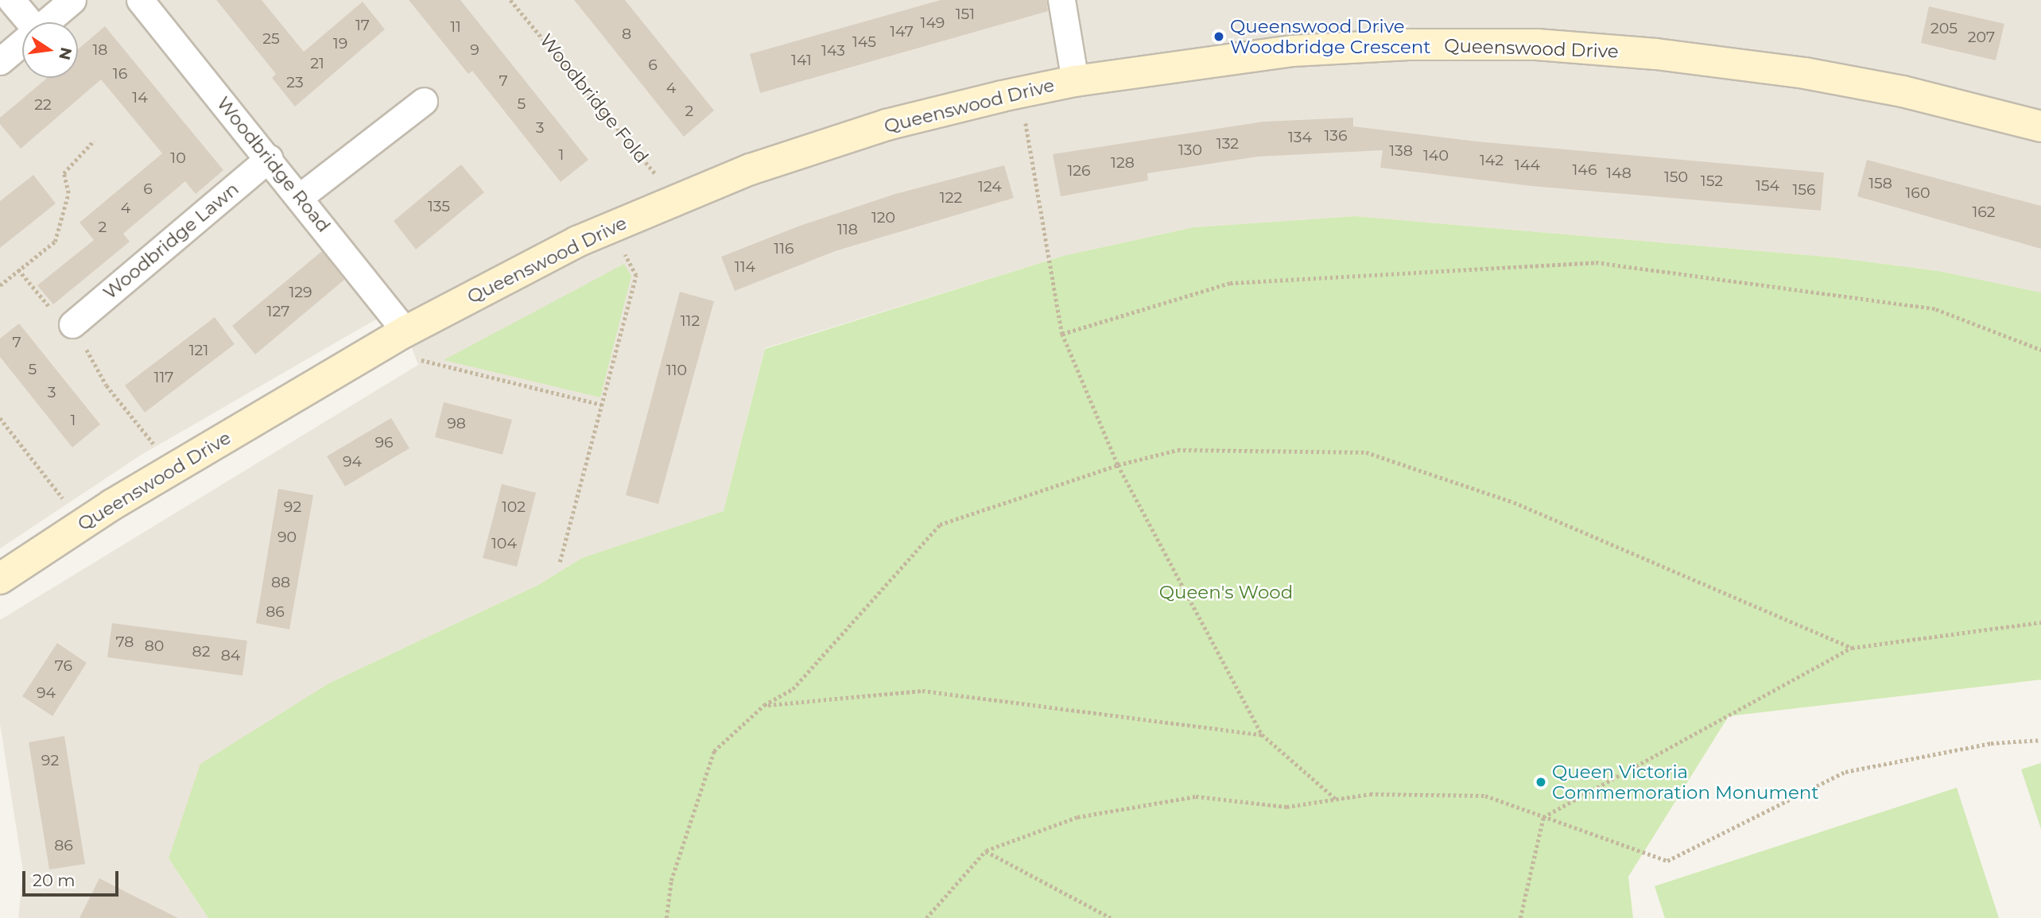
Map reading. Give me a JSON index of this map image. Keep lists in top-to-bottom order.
{
  "streets": {
    "street": ["Queenswood Drive", "Woodbridge Road", "Woodbridge Lawn"],
    "path": ["Woodbridge Fold"]
  },
  "crossings": [
    ["Queenswood Drive", "Woodbridge Fold"],
    ["Queenswood Drive", "Woodbridge Road"],
    ["Woodbridge Road", "Woodbridge Lawn"]
  ],
  "parks": ["Queen's Wood"],
  "places": ["Queenswood Drive Woodbridge Crescent", "Queen Victoria Commemoration Monument"],
  "house_numbers": [
    "151",
    "149",
    "17",
    "11",
    "205",
    "147",
    "8",
    "207",
    "25",
    "145",
    "19",
    "18",
    "9",
    "143",
    "141",
    "21",
    "6",
    "16",
    "7",
    "23",
    "4",
    "14",
    "5",
    "22",
    "2",
    "3",
    "136",
    "134",
    "132",
    "130",
    "138",
    "1",
    "140",
    "10",
    "142",
    "128",
    "144",
    "146",
    "126",
    "148",
    "150",
    "152",
    "158",
    "154",
    "124",
    "6",
    "156",
    "160",
    "122",
    "135",
    "4",
    "162",
    "120",
    "2",
    "118",
    "116",
    "114",
    "129",
    "127",
    "112",
    "7",
    "121",
    "5",
    "110",
    "117",
    "3",
    "1",
    "98",
    "96",
    "94",
    "92",
    "102",
    "90",
    "104",
    "88",
    "86",
    "78",
    "80",
    "82",
    "84",
    "76",
    "94",
    "92",
    "86"
  ],
  "scale_bar": "20 m",
  "north": "right"
}
